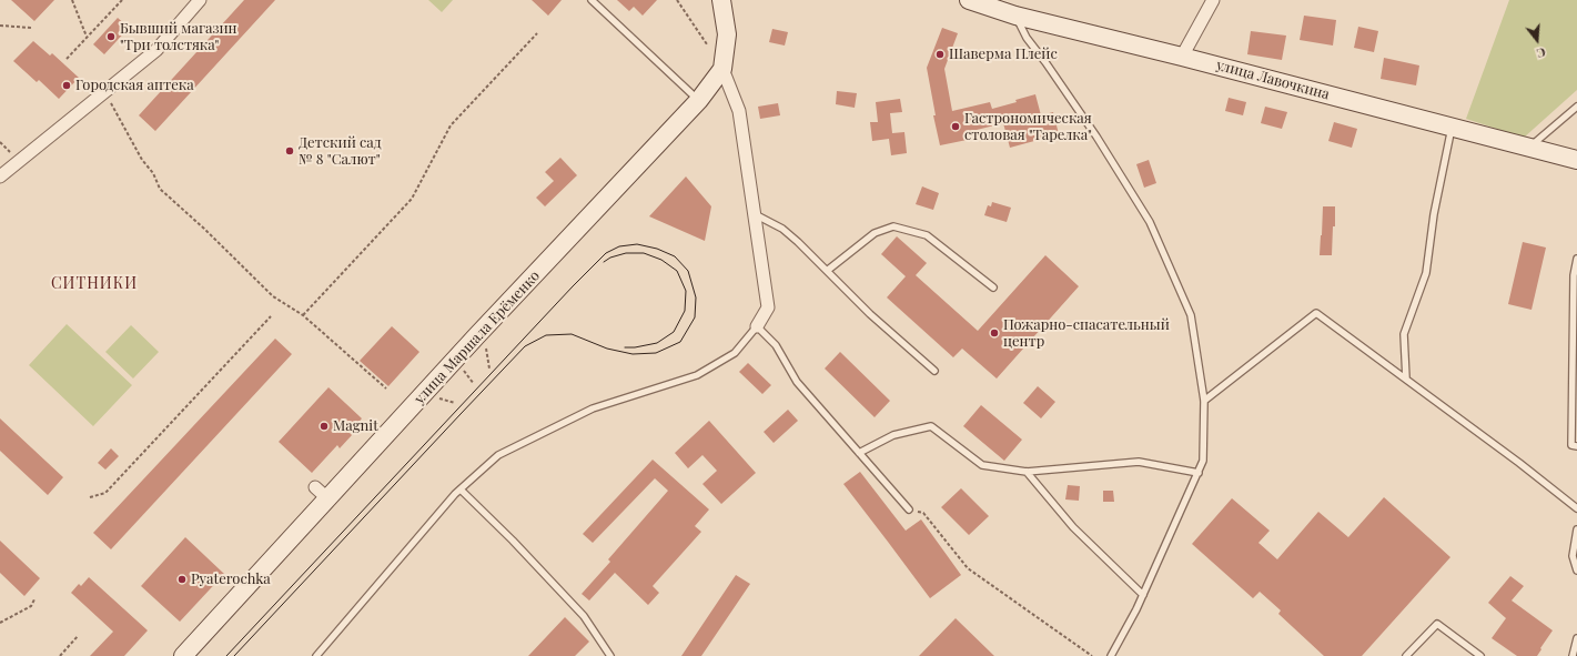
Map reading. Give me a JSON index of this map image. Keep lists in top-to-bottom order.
{
  "streets": {
    "main road": ["улица Лавочкина", "улица Маршала Ерёменко"]
  },
  "districts": ["СИТНИКИ"],
  "places": [
    "Бывший магазин \"Три толстяка\"",
    "Шаверма Плейс",
    "Городская аптека",
    "Гастрономическая столовая \"Тарелка\"",
    "Детский сад № 8 \"Салют\"",
    "Пожарно-спасательный центр",
    "Magnit",
    "Pyaterochka"
  ],
  "north": "bottom"
}
